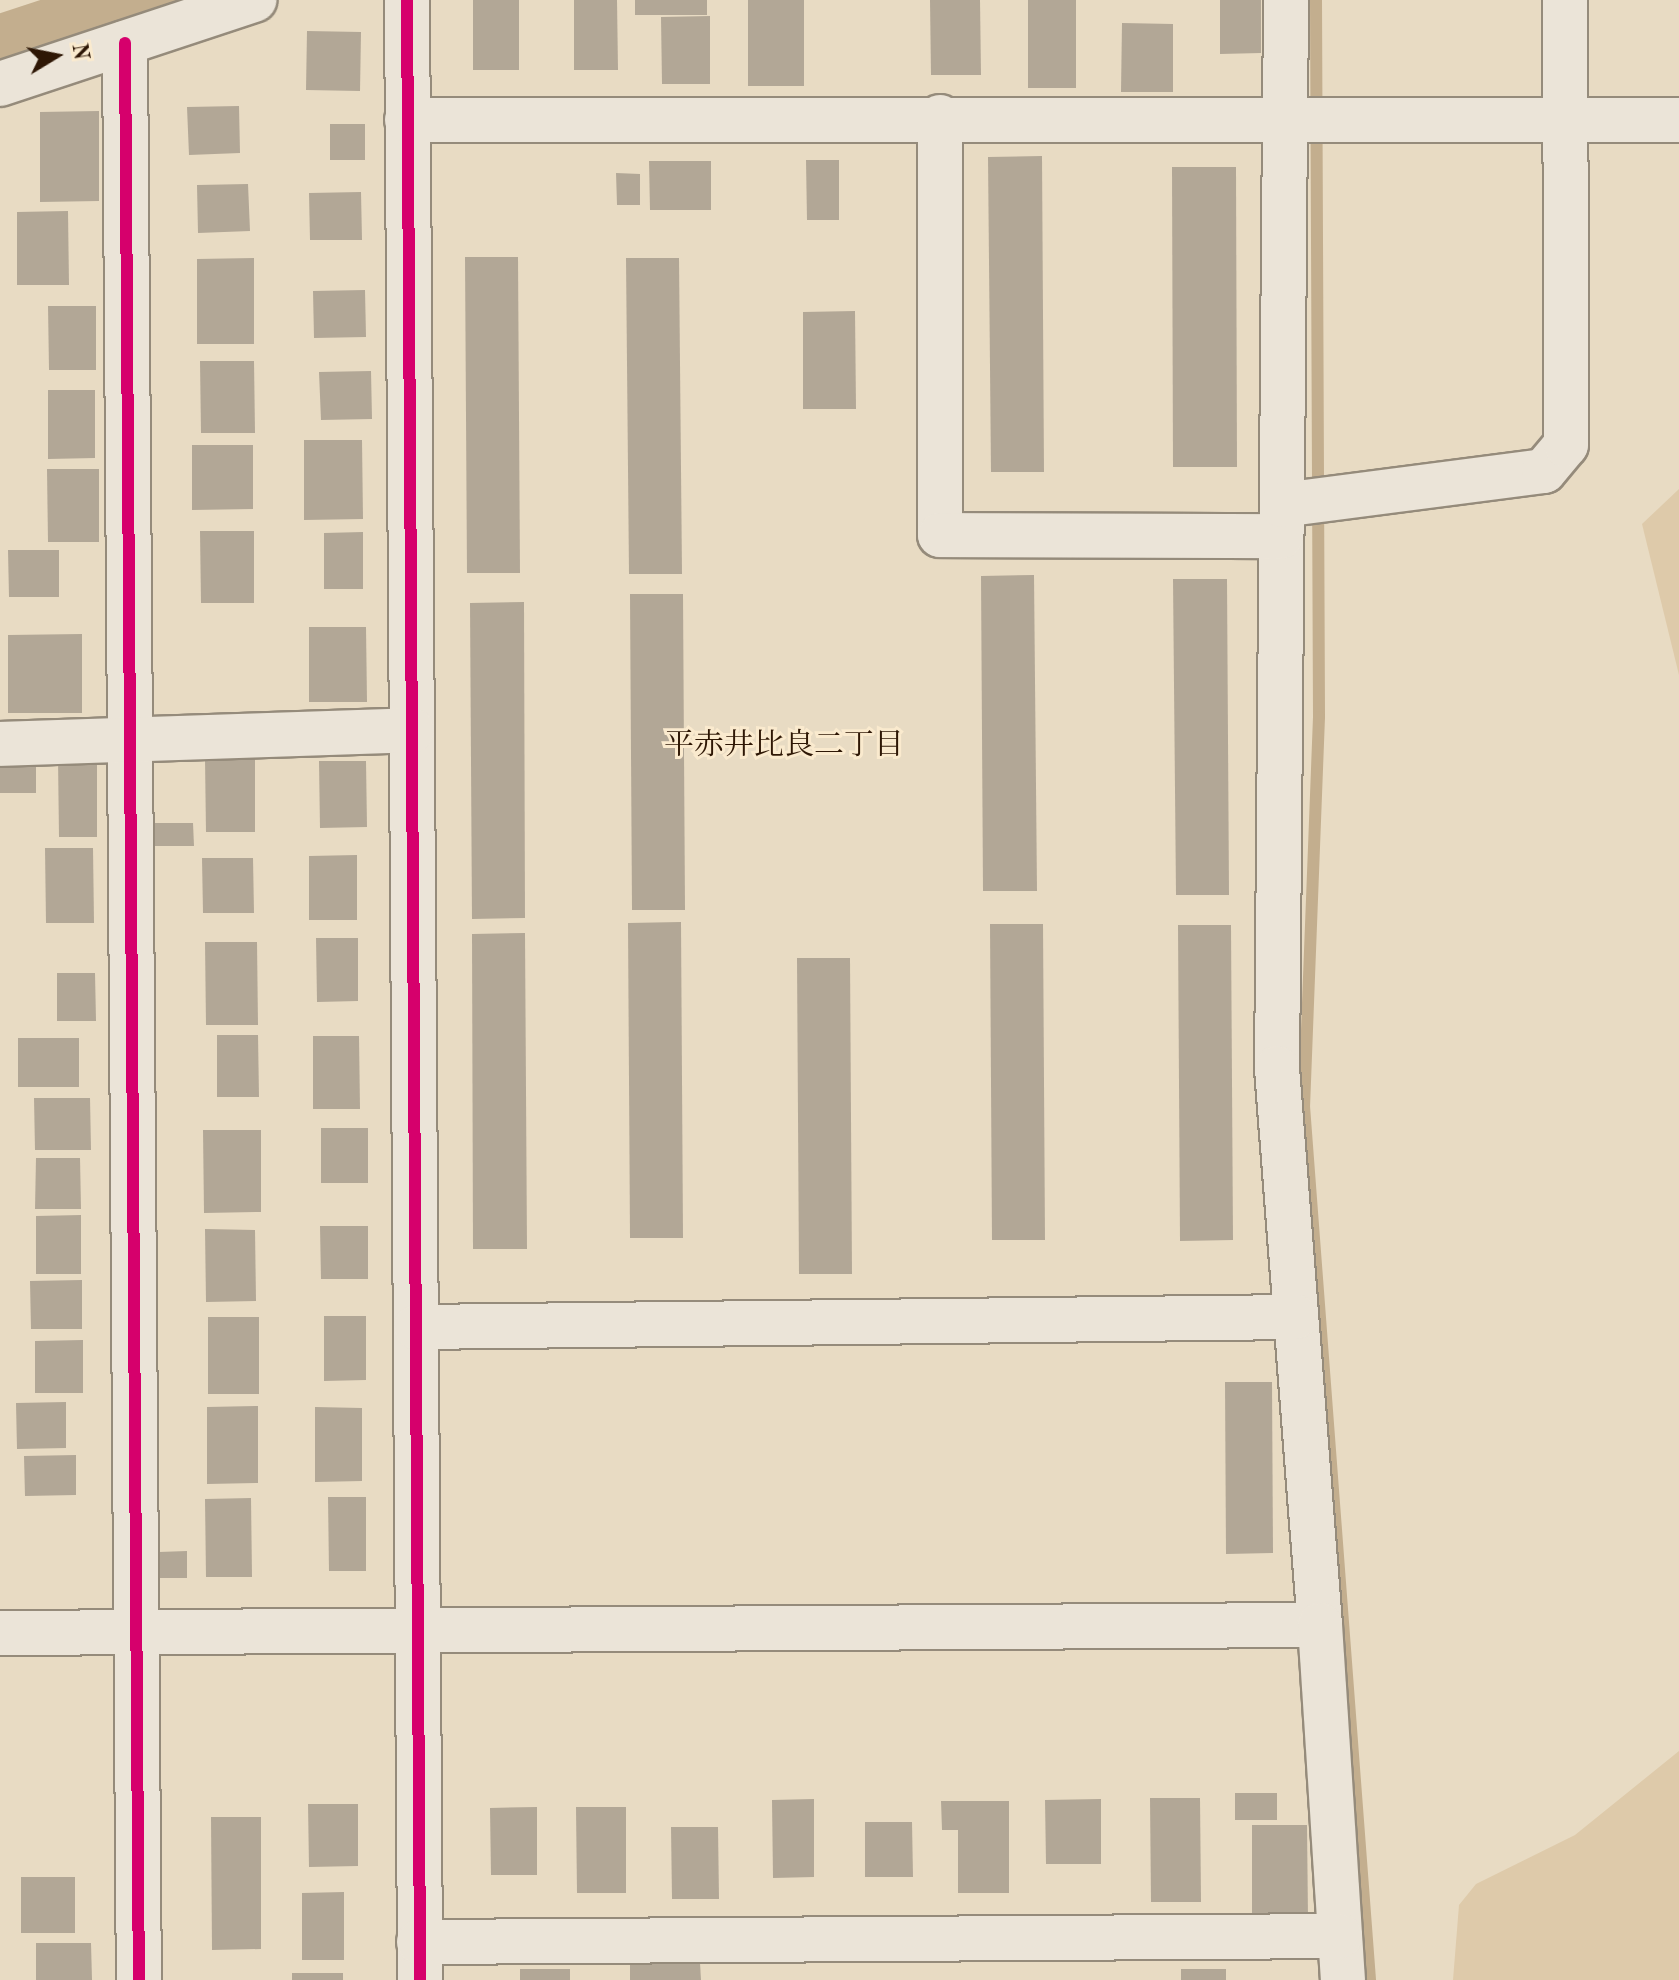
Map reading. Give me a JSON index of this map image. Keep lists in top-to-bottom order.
{
  "districts": ["平赤井比良二丁目"],
  "north": "right"
}
